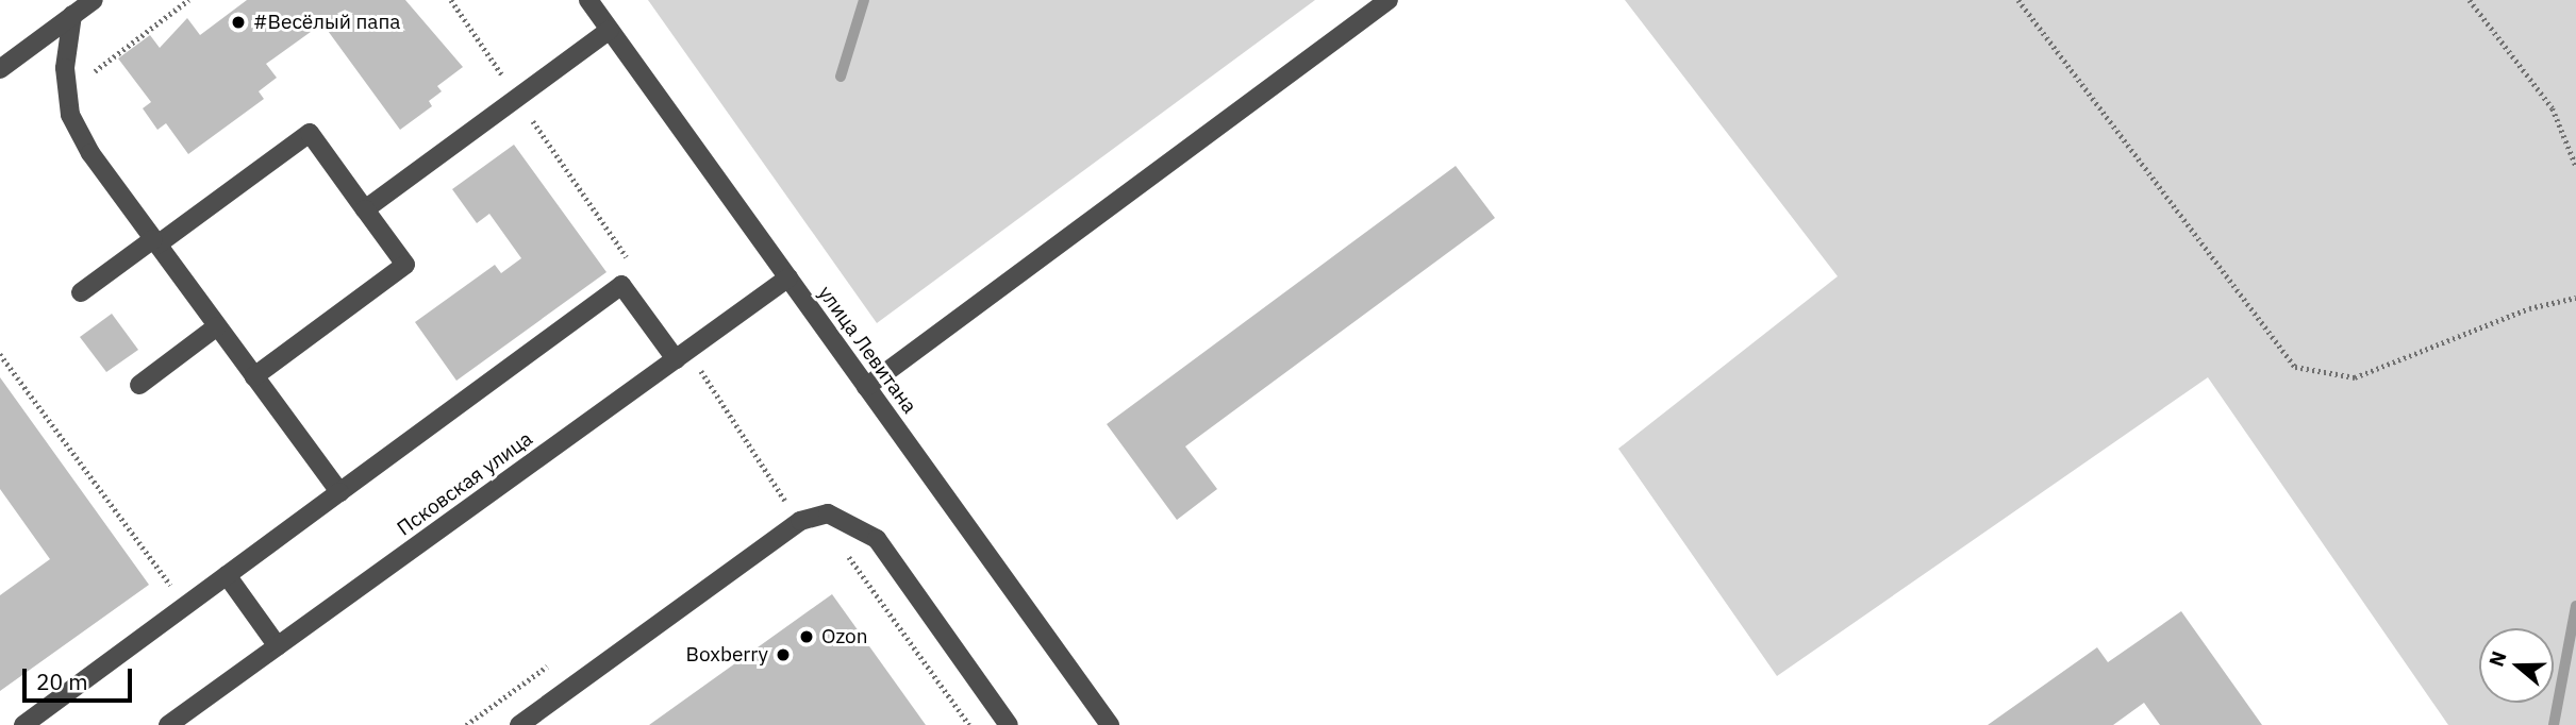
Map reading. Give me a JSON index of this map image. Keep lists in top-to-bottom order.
{
  "streets": {
    "street": ["улица Левитана", "Псковская улица"]
  },
  "crossings": [
    ["улица Левитана", "Псковская улица"]
  ],
  "places": ["#Весёлый папа", "Ozon", "Boxberry"],
  "scale_bar": "20 m",
  "north": "left"
}
